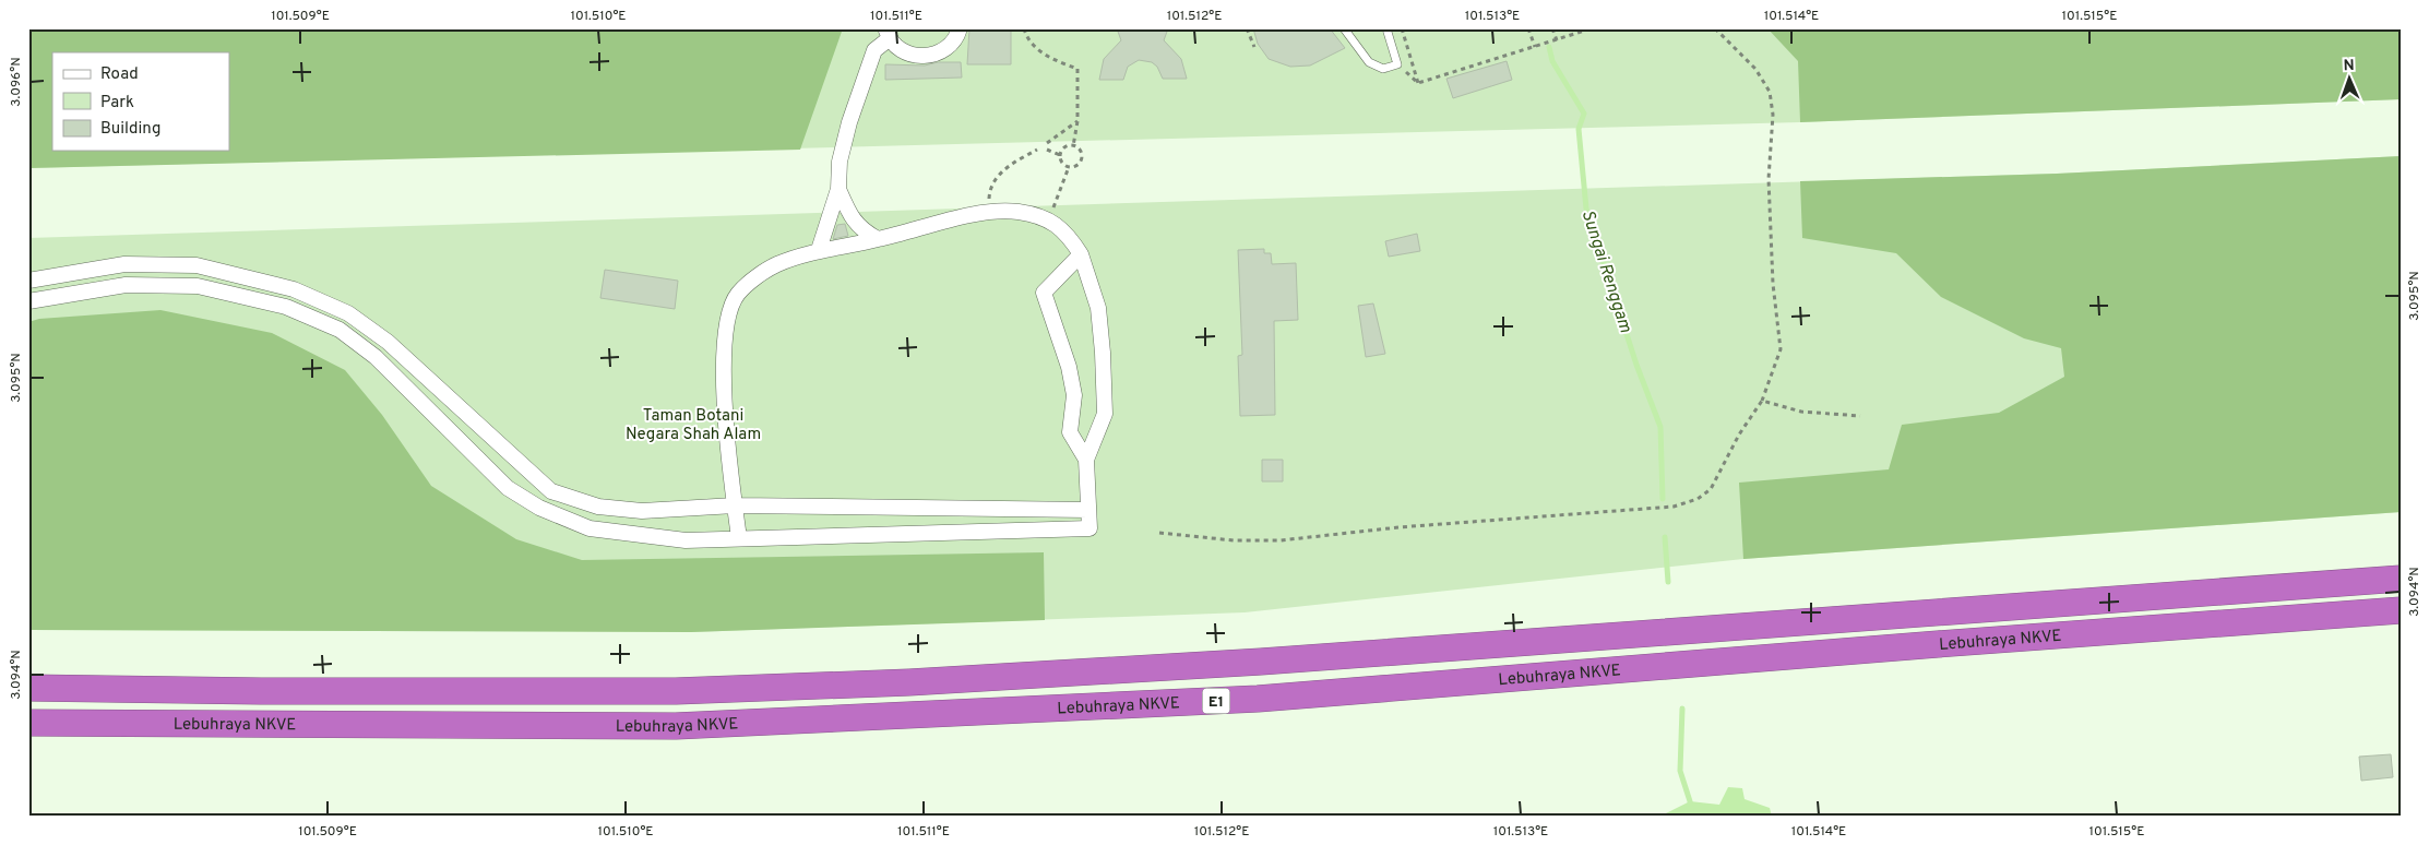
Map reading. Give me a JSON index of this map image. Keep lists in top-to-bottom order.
{
  "streets": {
    "highway": ["Lebuhraya NKVE", "E1"]
  },
  "water": ["Sungai Renggam"],
  "parks": ["Taman Botani Negara Shah Alam"],
  "legend": ["Road", "Park", "Building"],
  "north": "top",
  "coordinates": [
    "101.509°E",
    "101.510°E",
    "101.511°E",
    "101.512°E",
    "101.513°E",
    "101.514°E",
    "101.515°E",
    "3.096°N",
    "3.095°N",
    "3.094°N"
  ]
}
